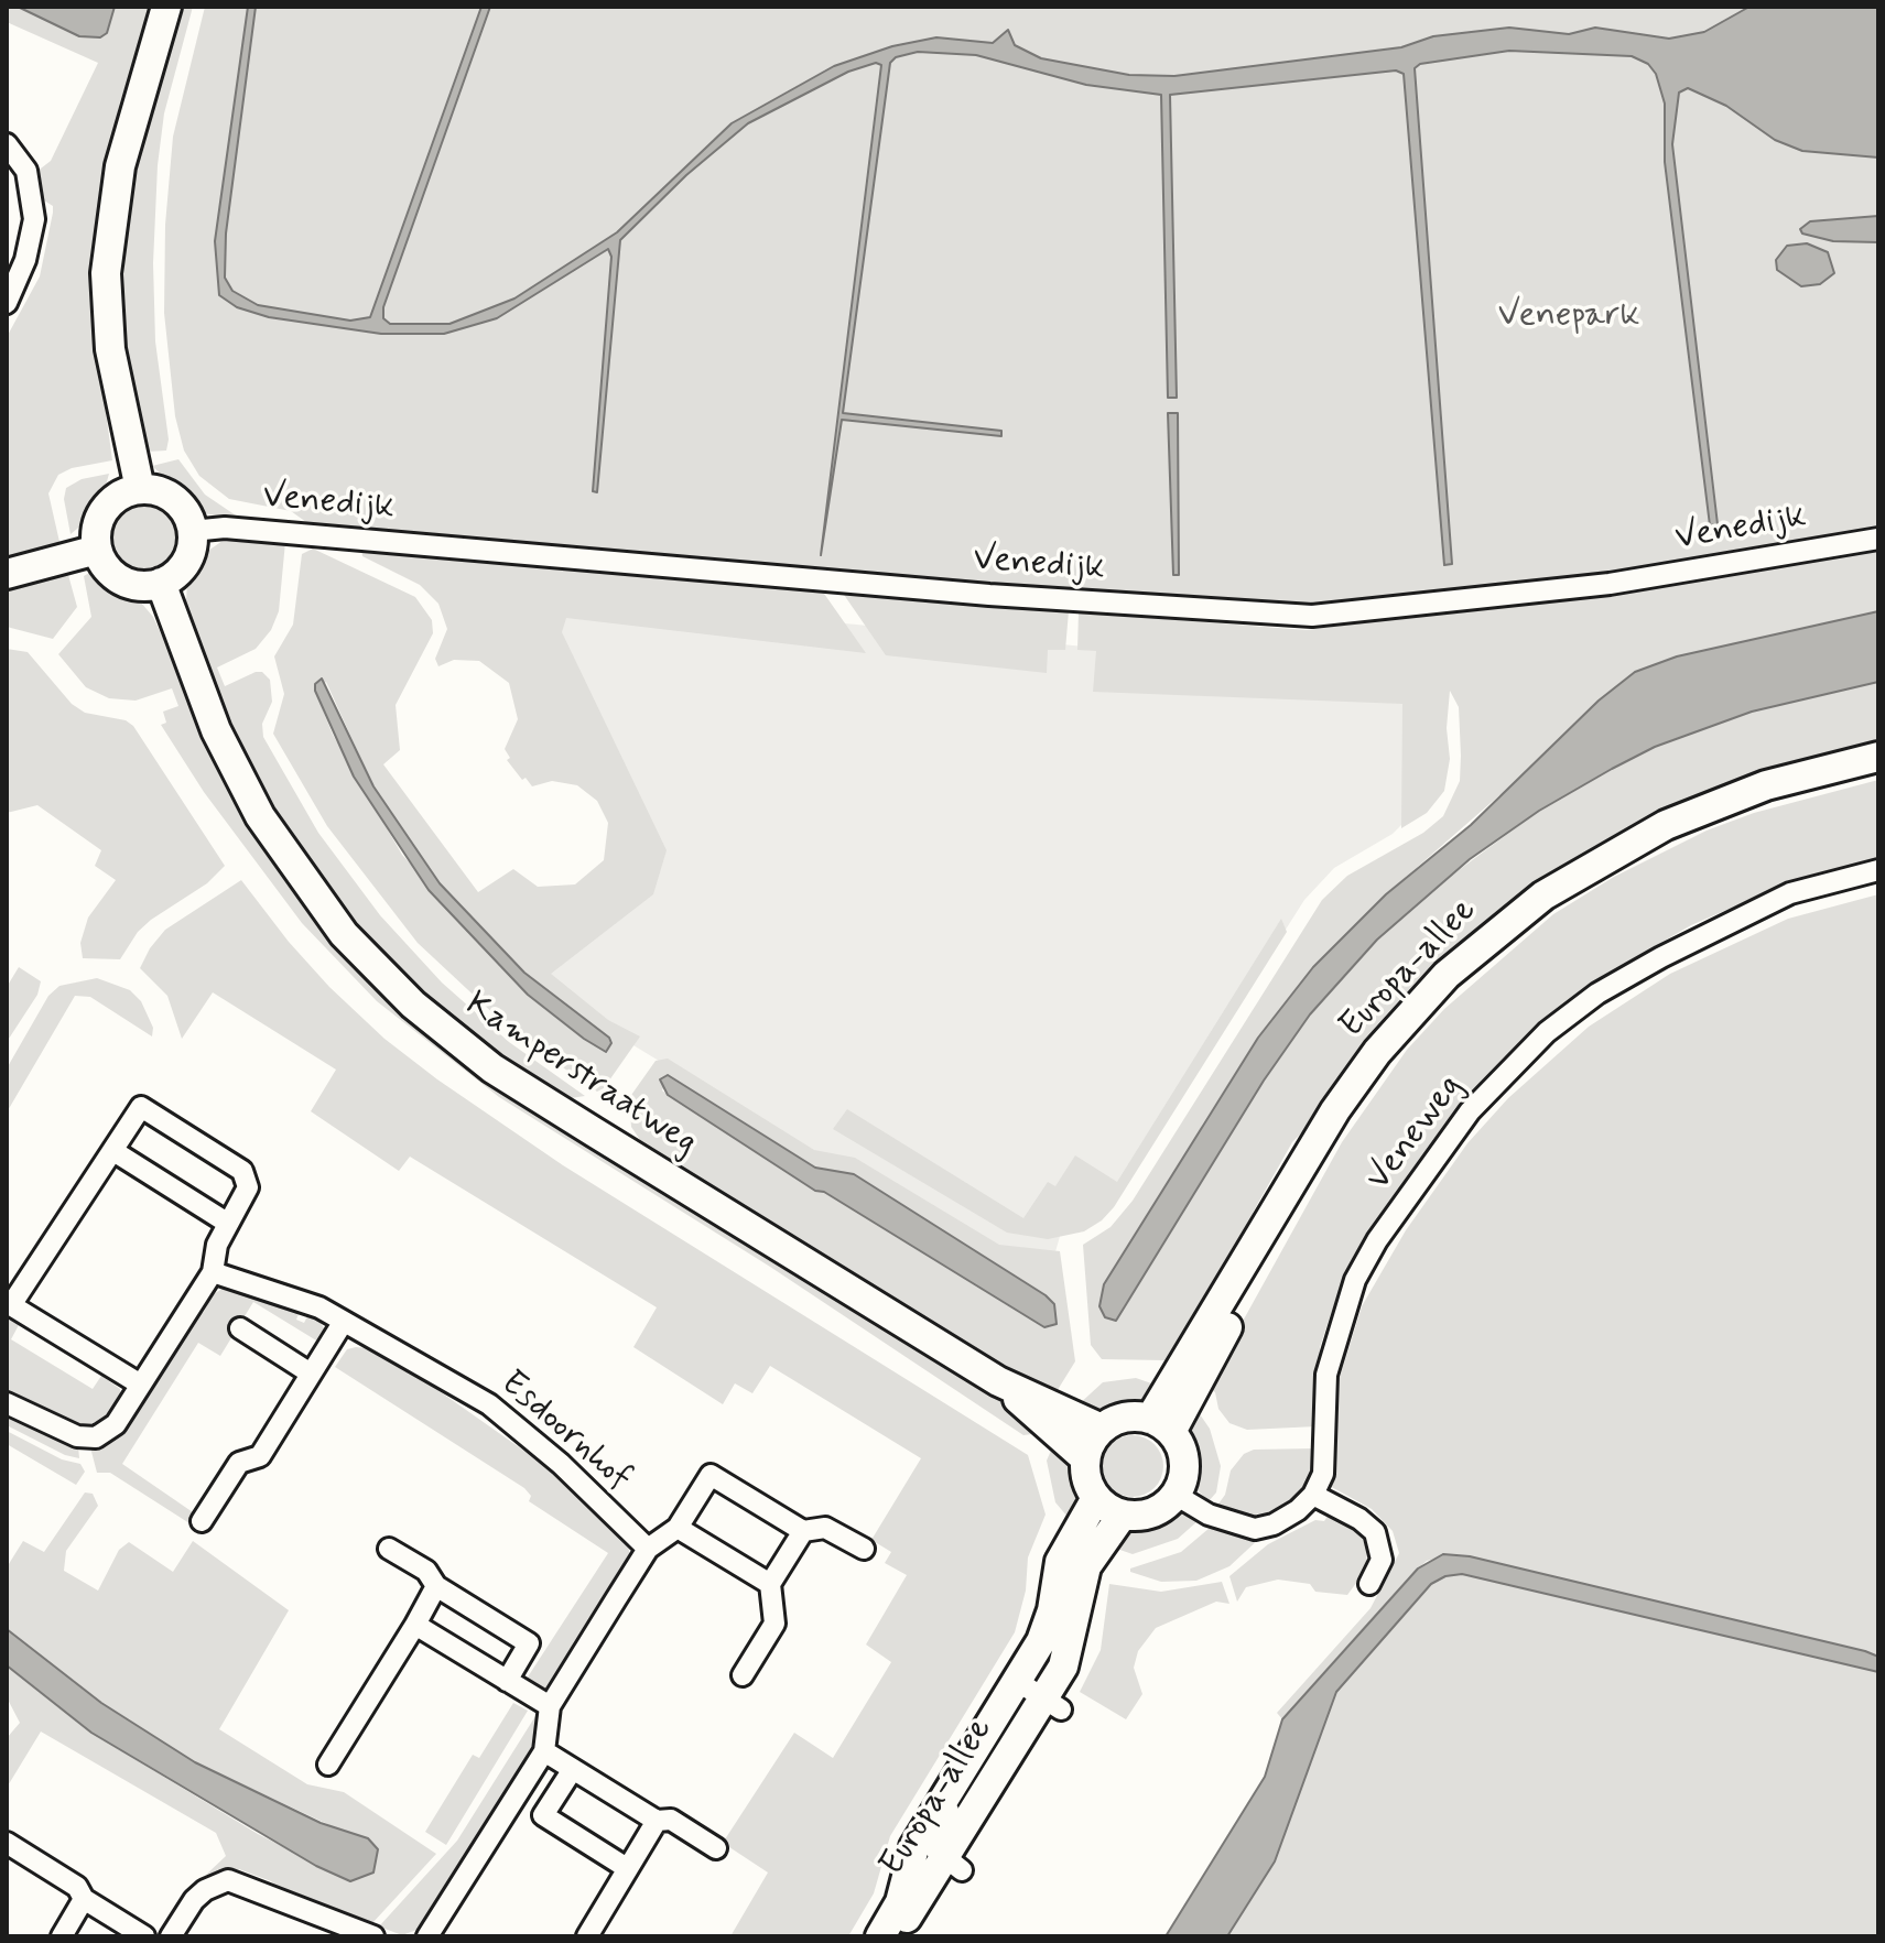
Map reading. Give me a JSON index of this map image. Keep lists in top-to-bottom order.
{
  "streets": {
    "main road": ["Europa-allee", "Kamperstraatweg"],
    "street": ["Venedijk", "Veneweg", "Esdoornhof"]
  },
  "crossings": [
    ["Venedijk", "Kamperstraatweg"],
    ["Europa-allee", "Kamperstraatweg"]
  ],
  "parks": ["Venepark"]
}
